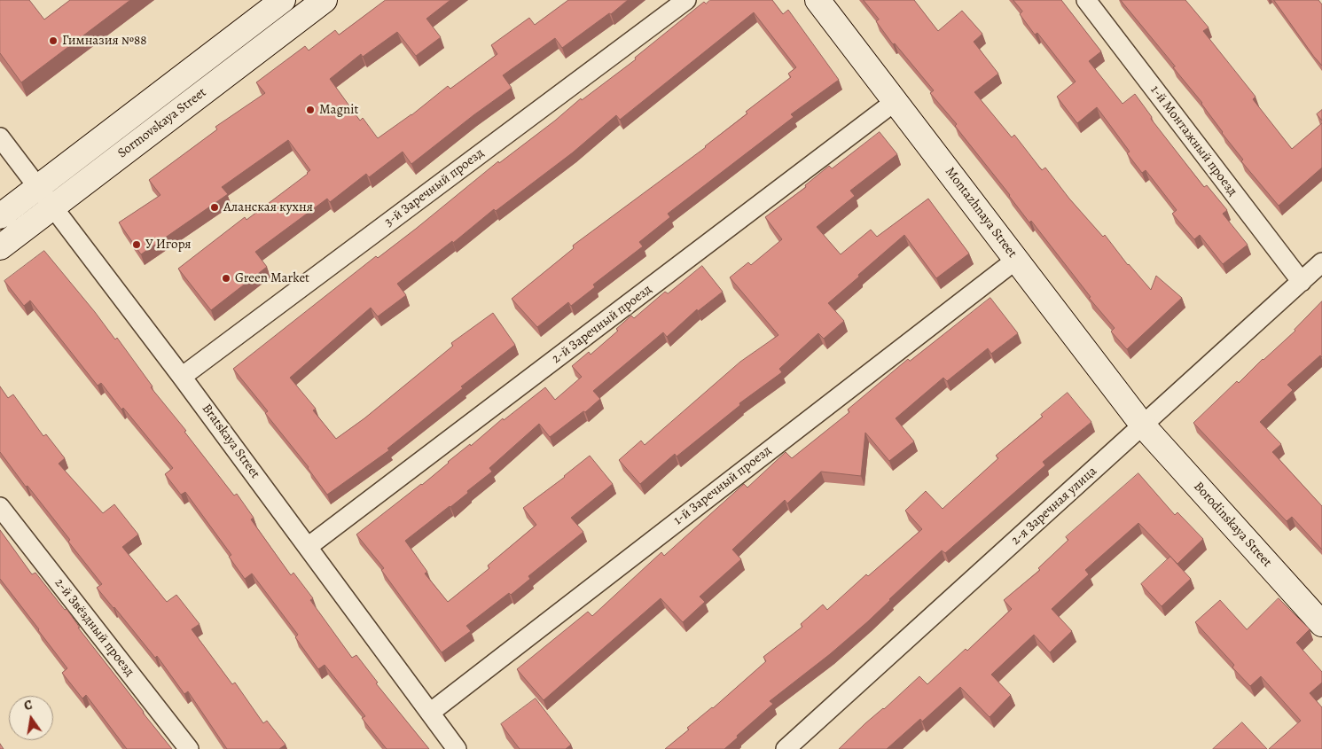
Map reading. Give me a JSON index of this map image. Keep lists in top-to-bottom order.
{
  "streets": {
    "main road": ["Sormovskaya Street", "Montazhnaya Street", "Borodinskaya Street"],
    "street": [
      "1-й Монтажный проезд",
      "3-й Заречный проезд",
      "2-й Заречный проезд",
      "Bratskaya Street",
      "1-й Заречный проезд",
      "2-я Заречная улица",
      "2-й Звёздный проезд"
    ]
  },
  "crossings": [
    ["Sormovskaya Street", "Bratskaya Street"],
    ["1-й Монтажный проезд", "2-я Заречная улица"],
    ["3-й Заречный проезд", "Bratskaya Street"],
    ["Montazhnaya Street", "2-й Заречный проезд"],
    ["Montazhnaya Street", "1-й Заречный проезд"],
    ["Montazhnaya Street", "2-я Заречная улица"],
    ["Montazhnaya Street", "Borodinskaya Street"],
    ["2-й Заречный проезд", "Bratskaya Street"],
    ["Bratskaya Street", "1-й Заречный проезд"],
    ["2-я Заречная улица", "Borodinskaya Street"]
  ],
  "places": [
    "Гимназия №88",
    "Magnit",
    "Аланская кухня",
    "У Игоря",
    "Green Market"
  ],
  "north": "top"
}
